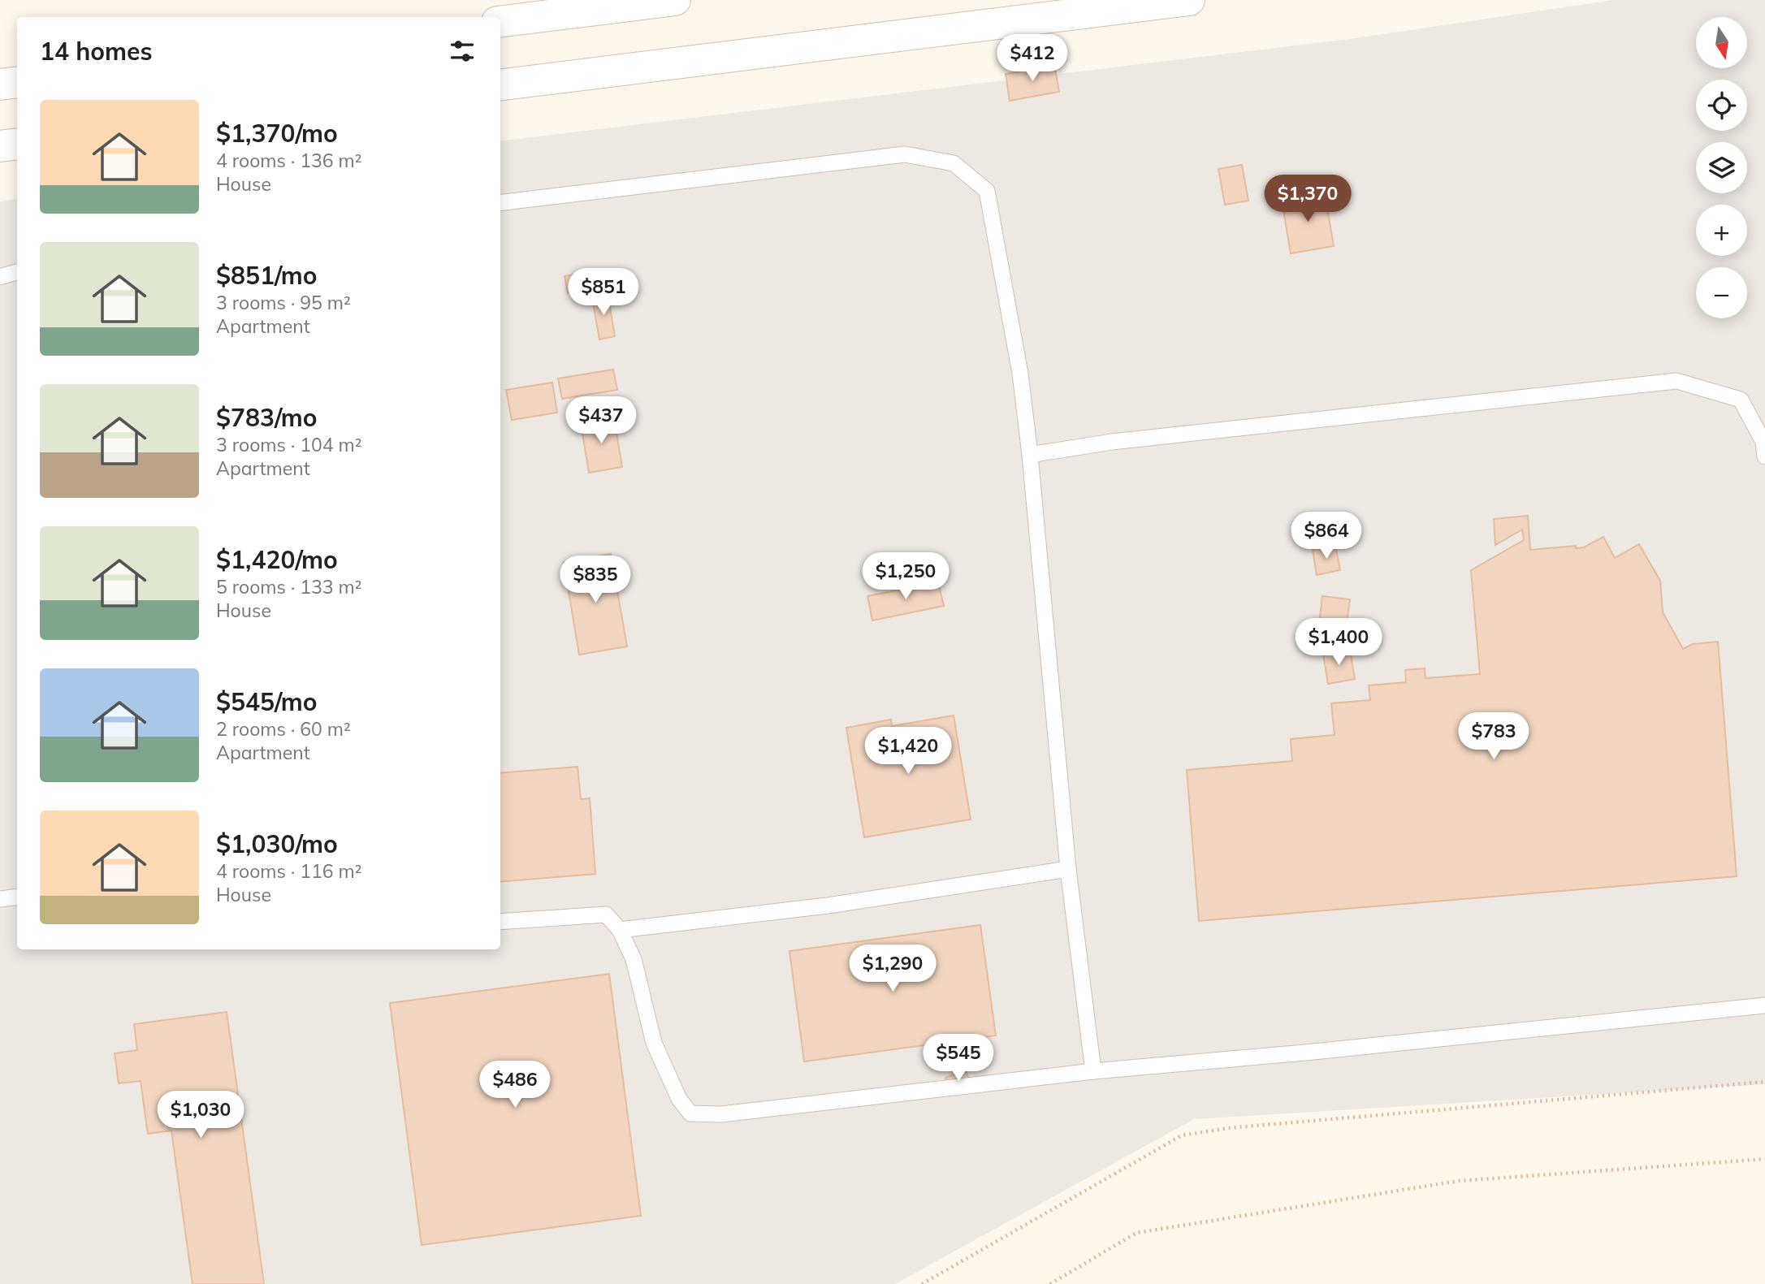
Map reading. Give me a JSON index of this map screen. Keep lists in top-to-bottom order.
{
  "north": "bottom",
  "page": {
    "map_buttons": ["+", "−"],
    "heading": "14 homes",
    "price": [
      "$412",
      "$1,370",
      "$851",
      "$437",
      "$864",
      "$1,250",
      "$835",
      "$1,400",
      "$783",
      "$1,420",
      "$1,290",
      "$545",
      "$486",
      "$1,030"
    ],
    "list": [
      {
        "name": "$1,370/mo",
        "note": "4 rooms · 136 m² · House"
      },
      {
        "name": "$851/mo",
        "note": "3 rooms · 95 m² · Apartment"
      },
      {
        "name": "$783/mo",
        "note": "3 rooms · 104 m² · Apartment"
      },
      {
        "name": "$1,420/mo",
        "note": "5 rooms · 133 m² · House"
      },
      {
        "name": "$545/mo",
        "note": "2 rooms · 60 m² · Apartment"
      },
      {
        "name": "$1,030/mo",
        "note": "4 rooms · 116 m² · House"
      }
    ]
  }
}
